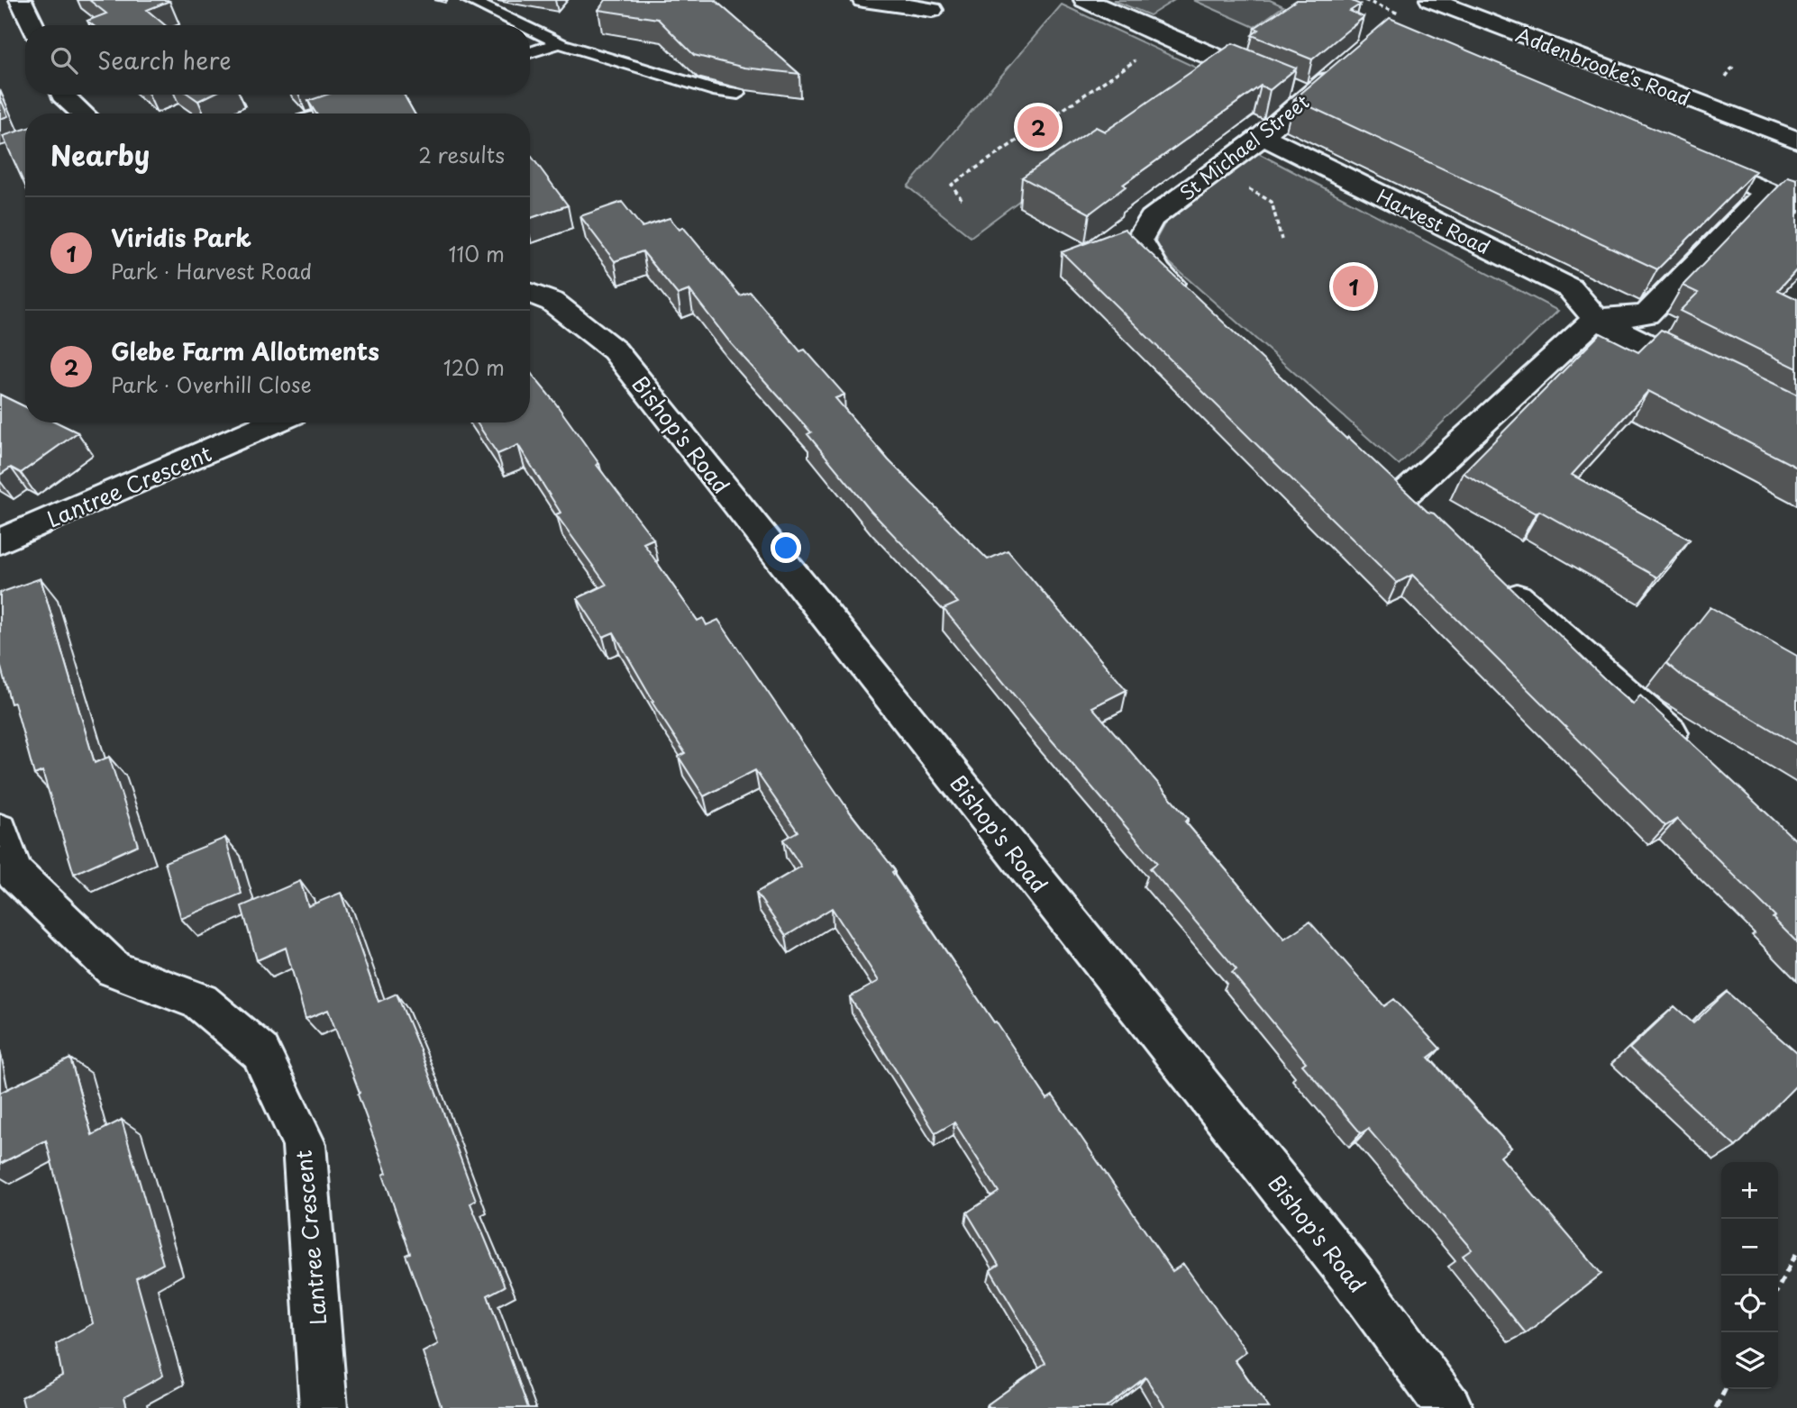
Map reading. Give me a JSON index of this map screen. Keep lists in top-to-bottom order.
{
  "streets": {
    "street": [
      "Addenbrooke's Road",
      "St Michael Street",
      "Harvest Road",
      "Bishop's Road",
      "Lantree Crescent"
    ]
  },
  "crossings": [
    ["St Michael Street", "Harvest Road"]
  ],
  "page": {
    "search": "Search here",
    "pins": ["2", "1"],
    "heading": ["Nearby", "2 results"],
    "list": [
      {
        "mark": "1",
        "name": "Viridis Park",
        "note": "Park · Harvest Road",
        "value": "110 m"
      },
      {
        "mark": "2",
        "name": "Glebe Farm Allotments",
        "note": "Park · Overhill Close",
        "value": "120 m"
      }
    ],
    "map_buttons": ["+", "−"]
  }
}
